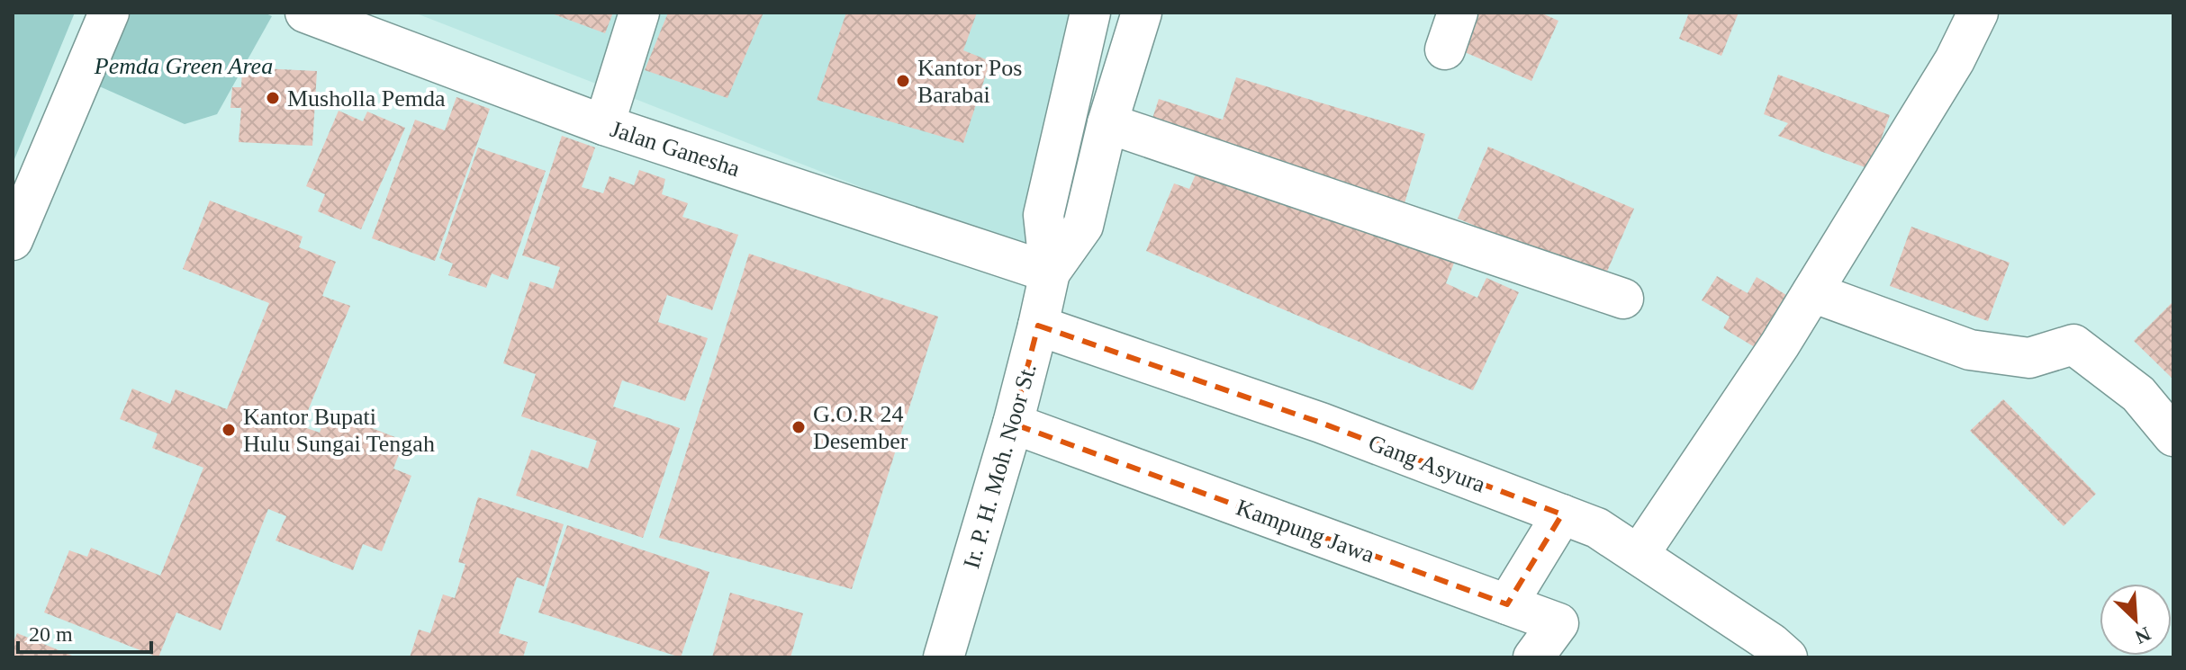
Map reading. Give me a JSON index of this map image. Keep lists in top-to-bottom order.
{
  "streets": {
    "street": [
      "Jalan Ganesha",
      "Gang Asyura",
      "Ir. P. H. Moh. Noor St.",
      "Kampung Jawa"
    ]
  },
  "crossings": [
    ["Jalan Ganesha", "Ir. P. H. Moh. Noor St."],
    ["Gang Asyura", "Ir. P. H. Moh. Noor St."],
    ["Ir. P. H. Moh. Noor St.", "Kampung Jawa"]
  ],
  "parks": ["Pemda Green Area"],
  "places": [
    "Kantor Pos Barabai",
    "Musholla Pemda",
    "G.O.R 24 Desember",
    "Kantor Bupati Hulu Sungai Tengah"
  ],
  "scale_bar": "20 m",
  "north": "bottom right"
}
